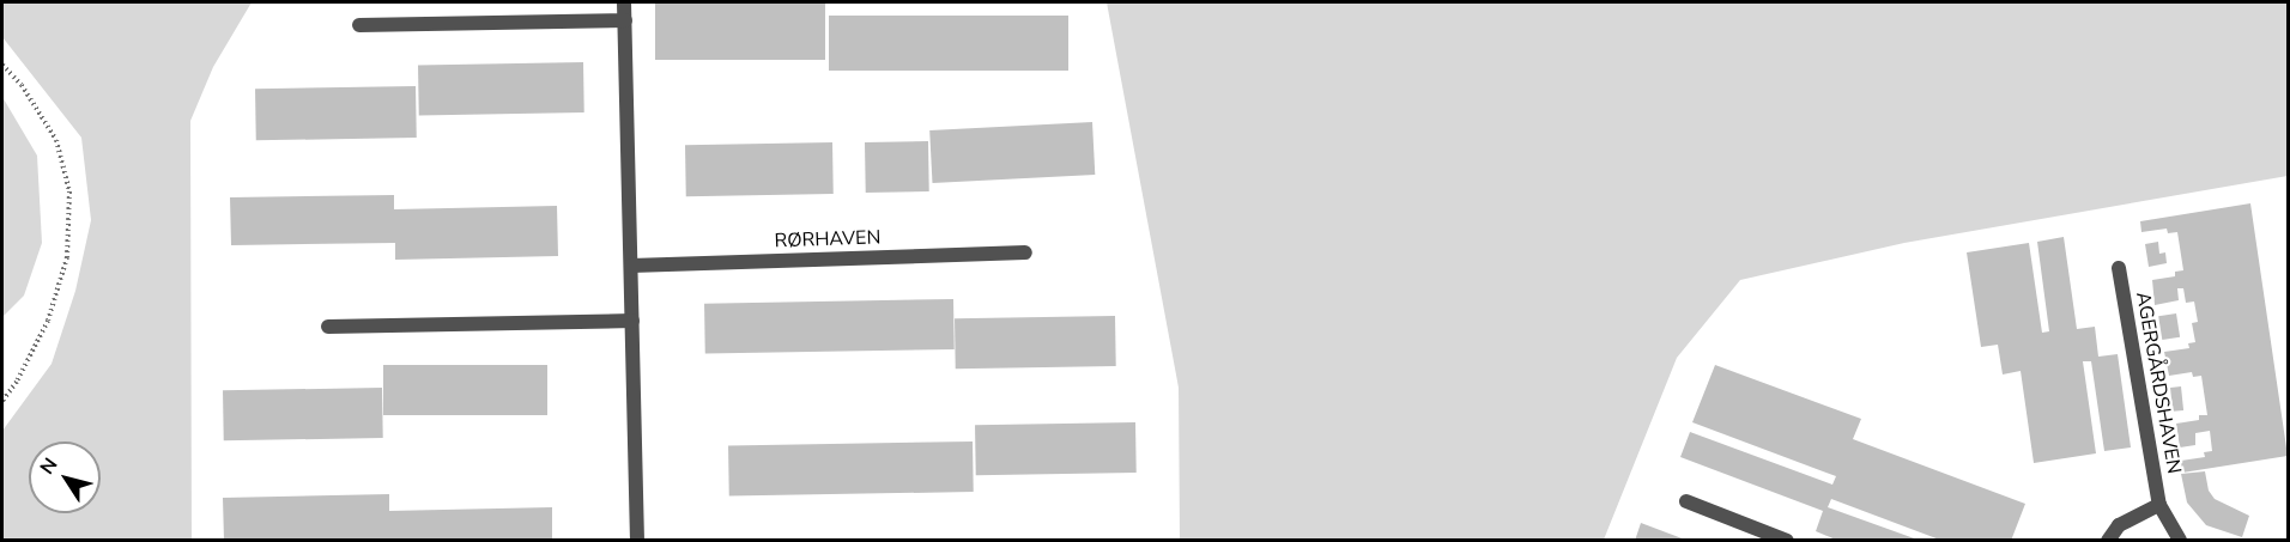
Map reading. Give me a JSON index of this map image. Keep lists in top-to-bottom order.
{
  "streets": {
    "street": ["RØRHAVEN", "AGERGÅRDSHAVEN"]
  },
  "north": "top left"
}
